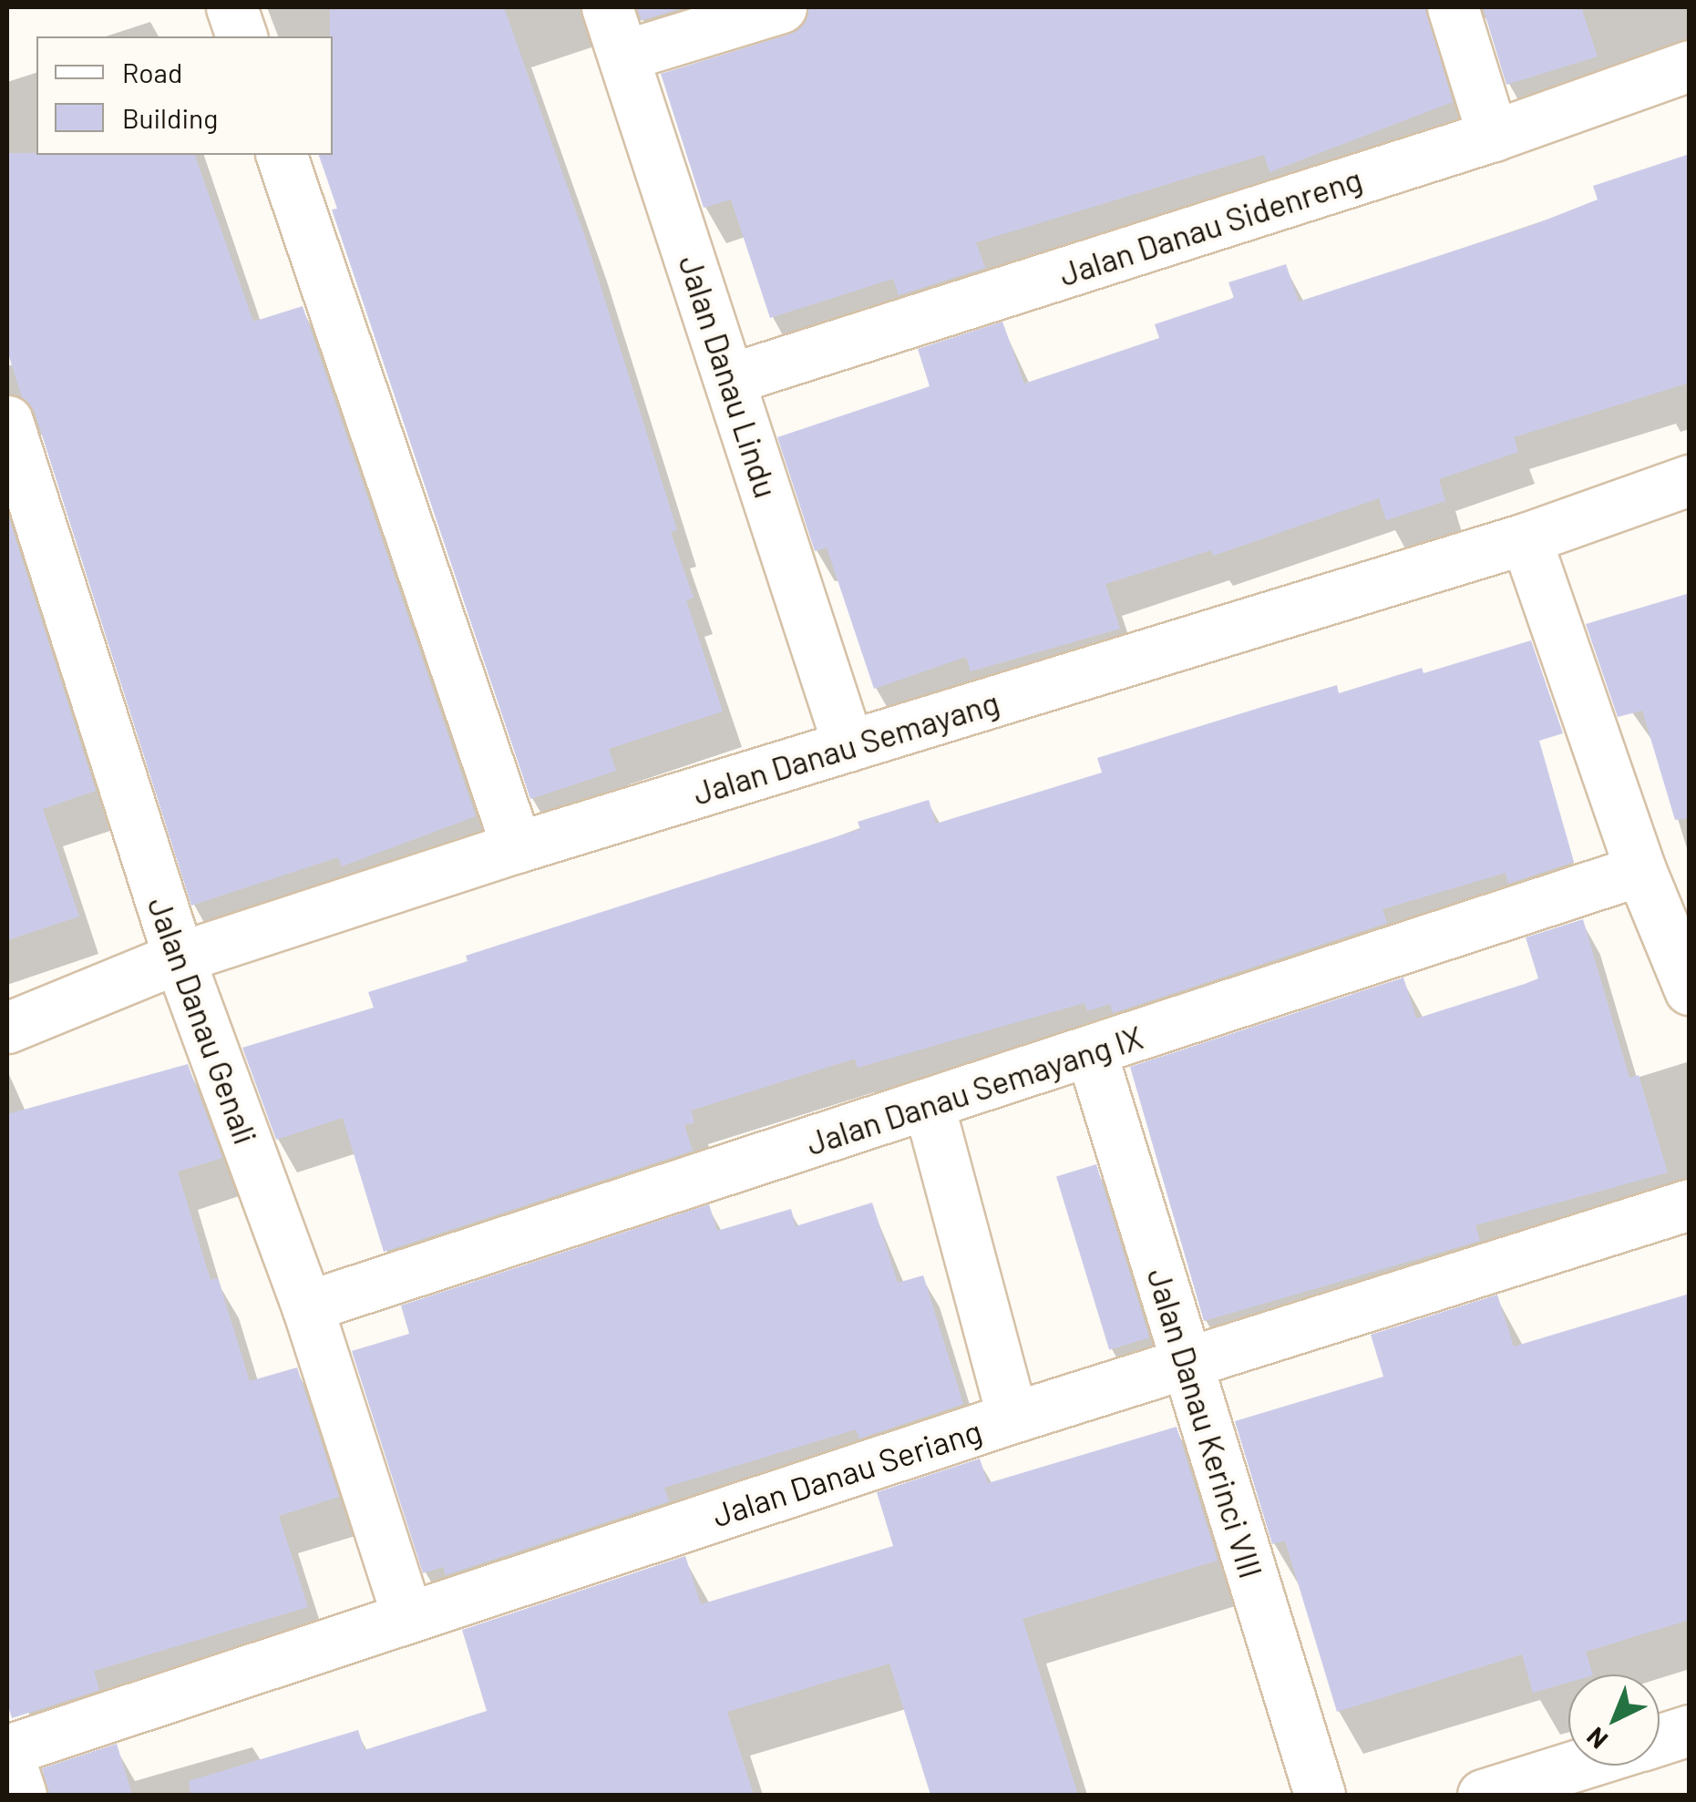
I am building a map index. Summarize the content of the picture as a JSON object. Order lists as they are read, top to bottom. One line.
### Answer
{"streets":{"street":["Jalan Danau Sidenreng","Jalan Danau Lindu","Jalan Danau Semayang","Jalan Danau Genali","Jalan Danau Semayang IX","Jalan Danau Kerinci VIII","Jalan Danau Seriang"]},"crossings":[["Jalan Danau Sidenreng","Jalan Danau Lindu"],["Jalan Danau Lindu","Jalan Danau Semayang"],["Jalan Danau Semayang","Jalan Danau Genali"],["Jalan Danau Genali","Jalan Danau Semayang IX"],["Jalan Danau Genali","Jalan Danau Seriang"],["Jalan Danau Semayang IX","Jalan Danau Kerinci VIII"],["Jalan Danau Kerinci VIII","Jalan Danau Seriang"]],"legend":["Road","Building"],"north":"bottom left"}
